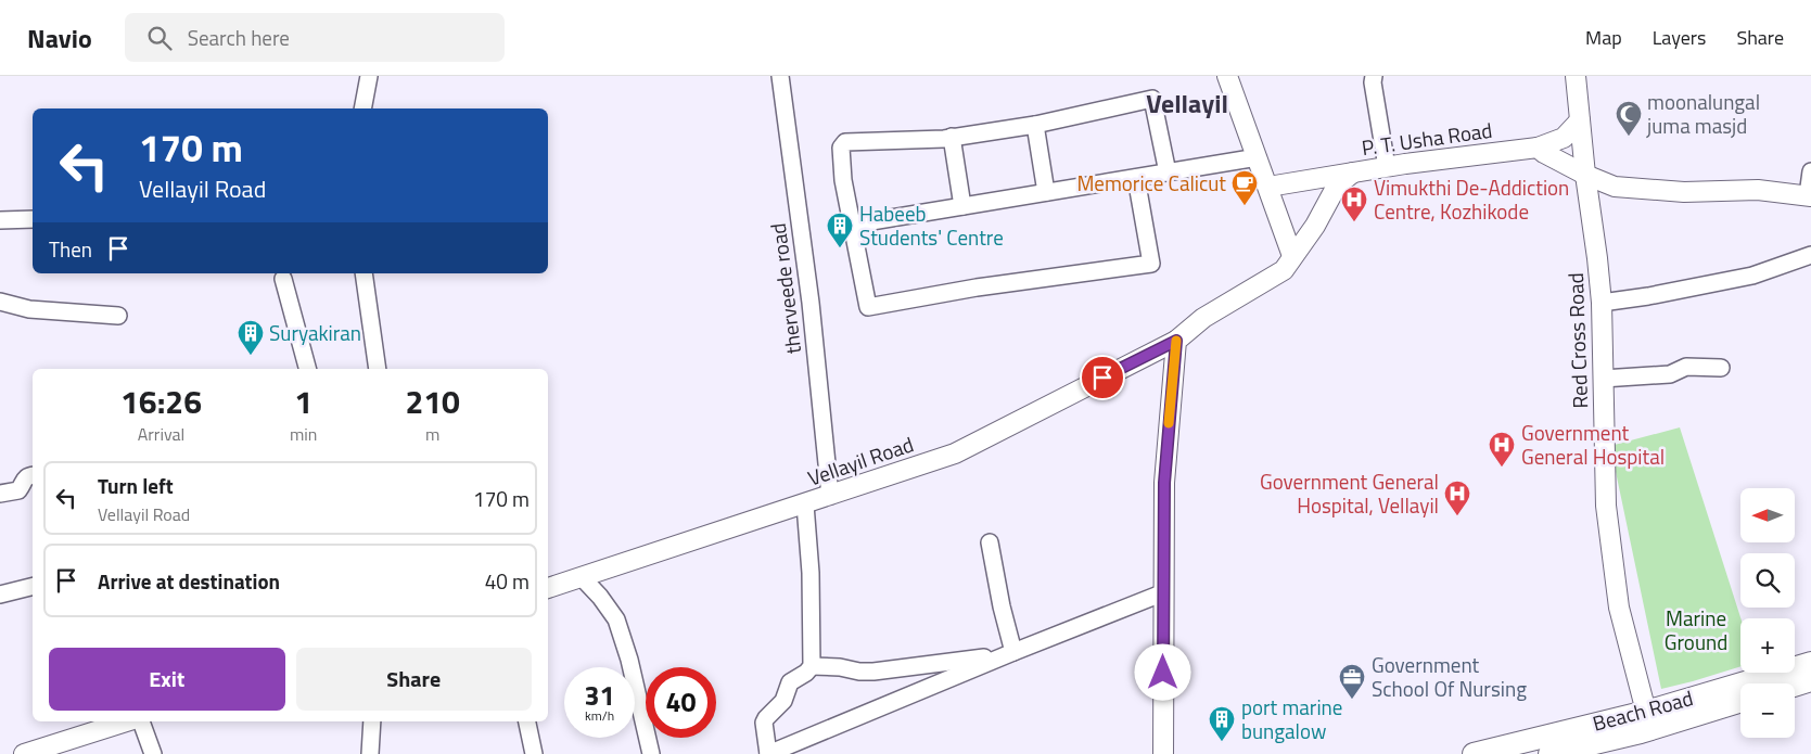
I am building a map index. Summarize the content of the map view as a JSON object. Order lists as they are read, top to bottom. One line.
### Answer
{"streets":{"main road":["Beach Road"],"street":["P. T. Usha Road","therveede road","Red Cross Road","Vellayil Road"]},"crossings":[["P. T. Usha Road","Red Cross Road"],["P. T. Usha Road","Vellayil Road"],["therveede road","Vellayil Road"],["Red Cross Road","Beach Road"]],"districts":["Vellayil"],"parks":["Marine Ground"],"places":{"mosque":["moonalungal juma masjd"],"cafe":["Memorice Calicut"],"hospital":["Vimukthi De-Addiction Centre, Kozhikode","Government General Hospital","Government General Hospital, Vellayil"],"building":["Habeeb Students' Centre","Suryakiran","port marine bungalow"],"office":["Government School Of Nursing"]},"north":"left","page":{"header":"Navio","search":"Search here","nav":["Map","Layers","Share"],"turn":["170 m","Vellayil Road"],"then":"Then","eta":["16:26","Arrival","1","min","210","m"],"list":[{"name":"Turn left","note":"Vellayil Road","value":"170 m"},{"name":"Arrive at destination","value":"40 m"}],"map_buttons":["+","−"],"buttons":["Exit","Share"],"speed":"31 km/h","limit":"40"}}
